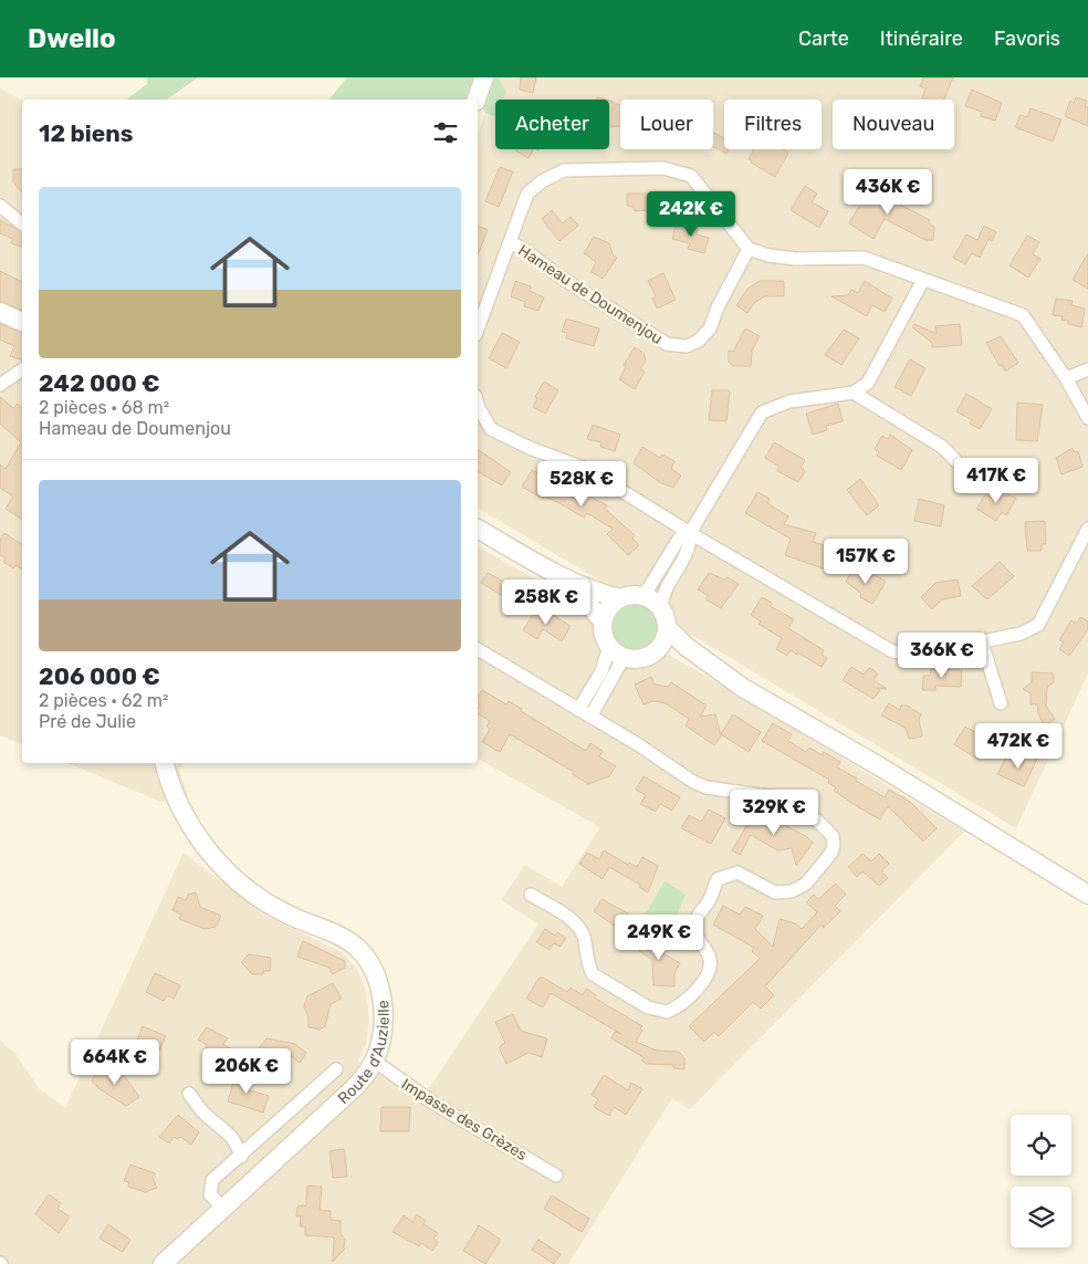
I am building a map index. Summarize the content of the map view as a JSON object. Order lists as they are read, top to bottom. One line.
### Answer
{"streets":{"street":["Hameau de Doumenjou","Route d'Auzielle","Impasse des Grèzes"]},"crossings":[["Route d'Auzielle","Impasse des Grèzes"]],"page":{"header":"Dwello","nav":["Carte","Itinéraire","Favoris"],"chip":["Acheter","Louer","Filtres","Nouveau"],"heading":"12 biens","list":[{"name":"242 000 €","note":"2 pièces · 68 m² · Hameau de Doumenjou"},{"name":"206 000 €","note":"2 pièces · 62 m² · Pré de Julie"}],"price":["436K €","242K €","417K €","528K €","157K €","258K €","366K €","472K €","329K €","249K €","664K €","206K €"]}}
